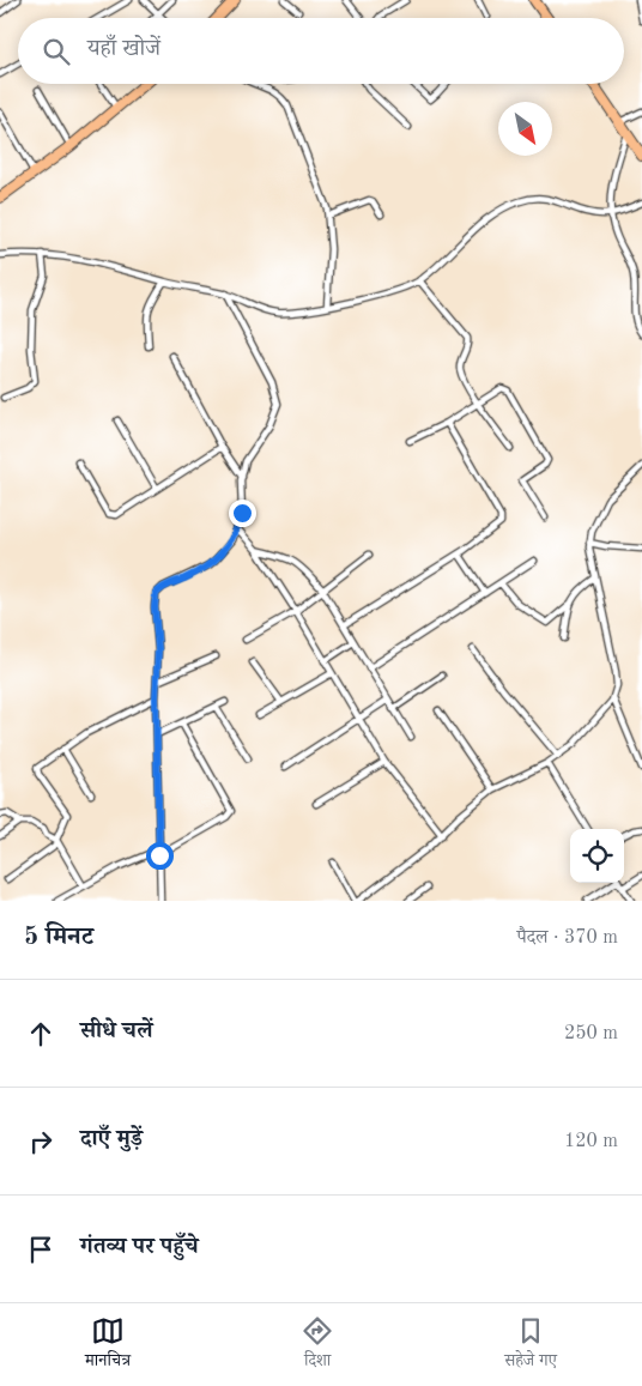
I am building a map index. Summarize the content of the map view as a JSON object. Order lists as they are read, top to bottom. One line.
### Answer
{"north":"bottom right","page":{"search":"यहाँ खोजें","heading":["5 मिनट","पैदल · 370 m"],"list":[["सीधे चलें","250 m"],["दाएँ मुड़ें","120 m"],"गंतव्य पर पहुँचे"],"nav":["मानचित्र","दिशा","सहेजे गए"]}}
